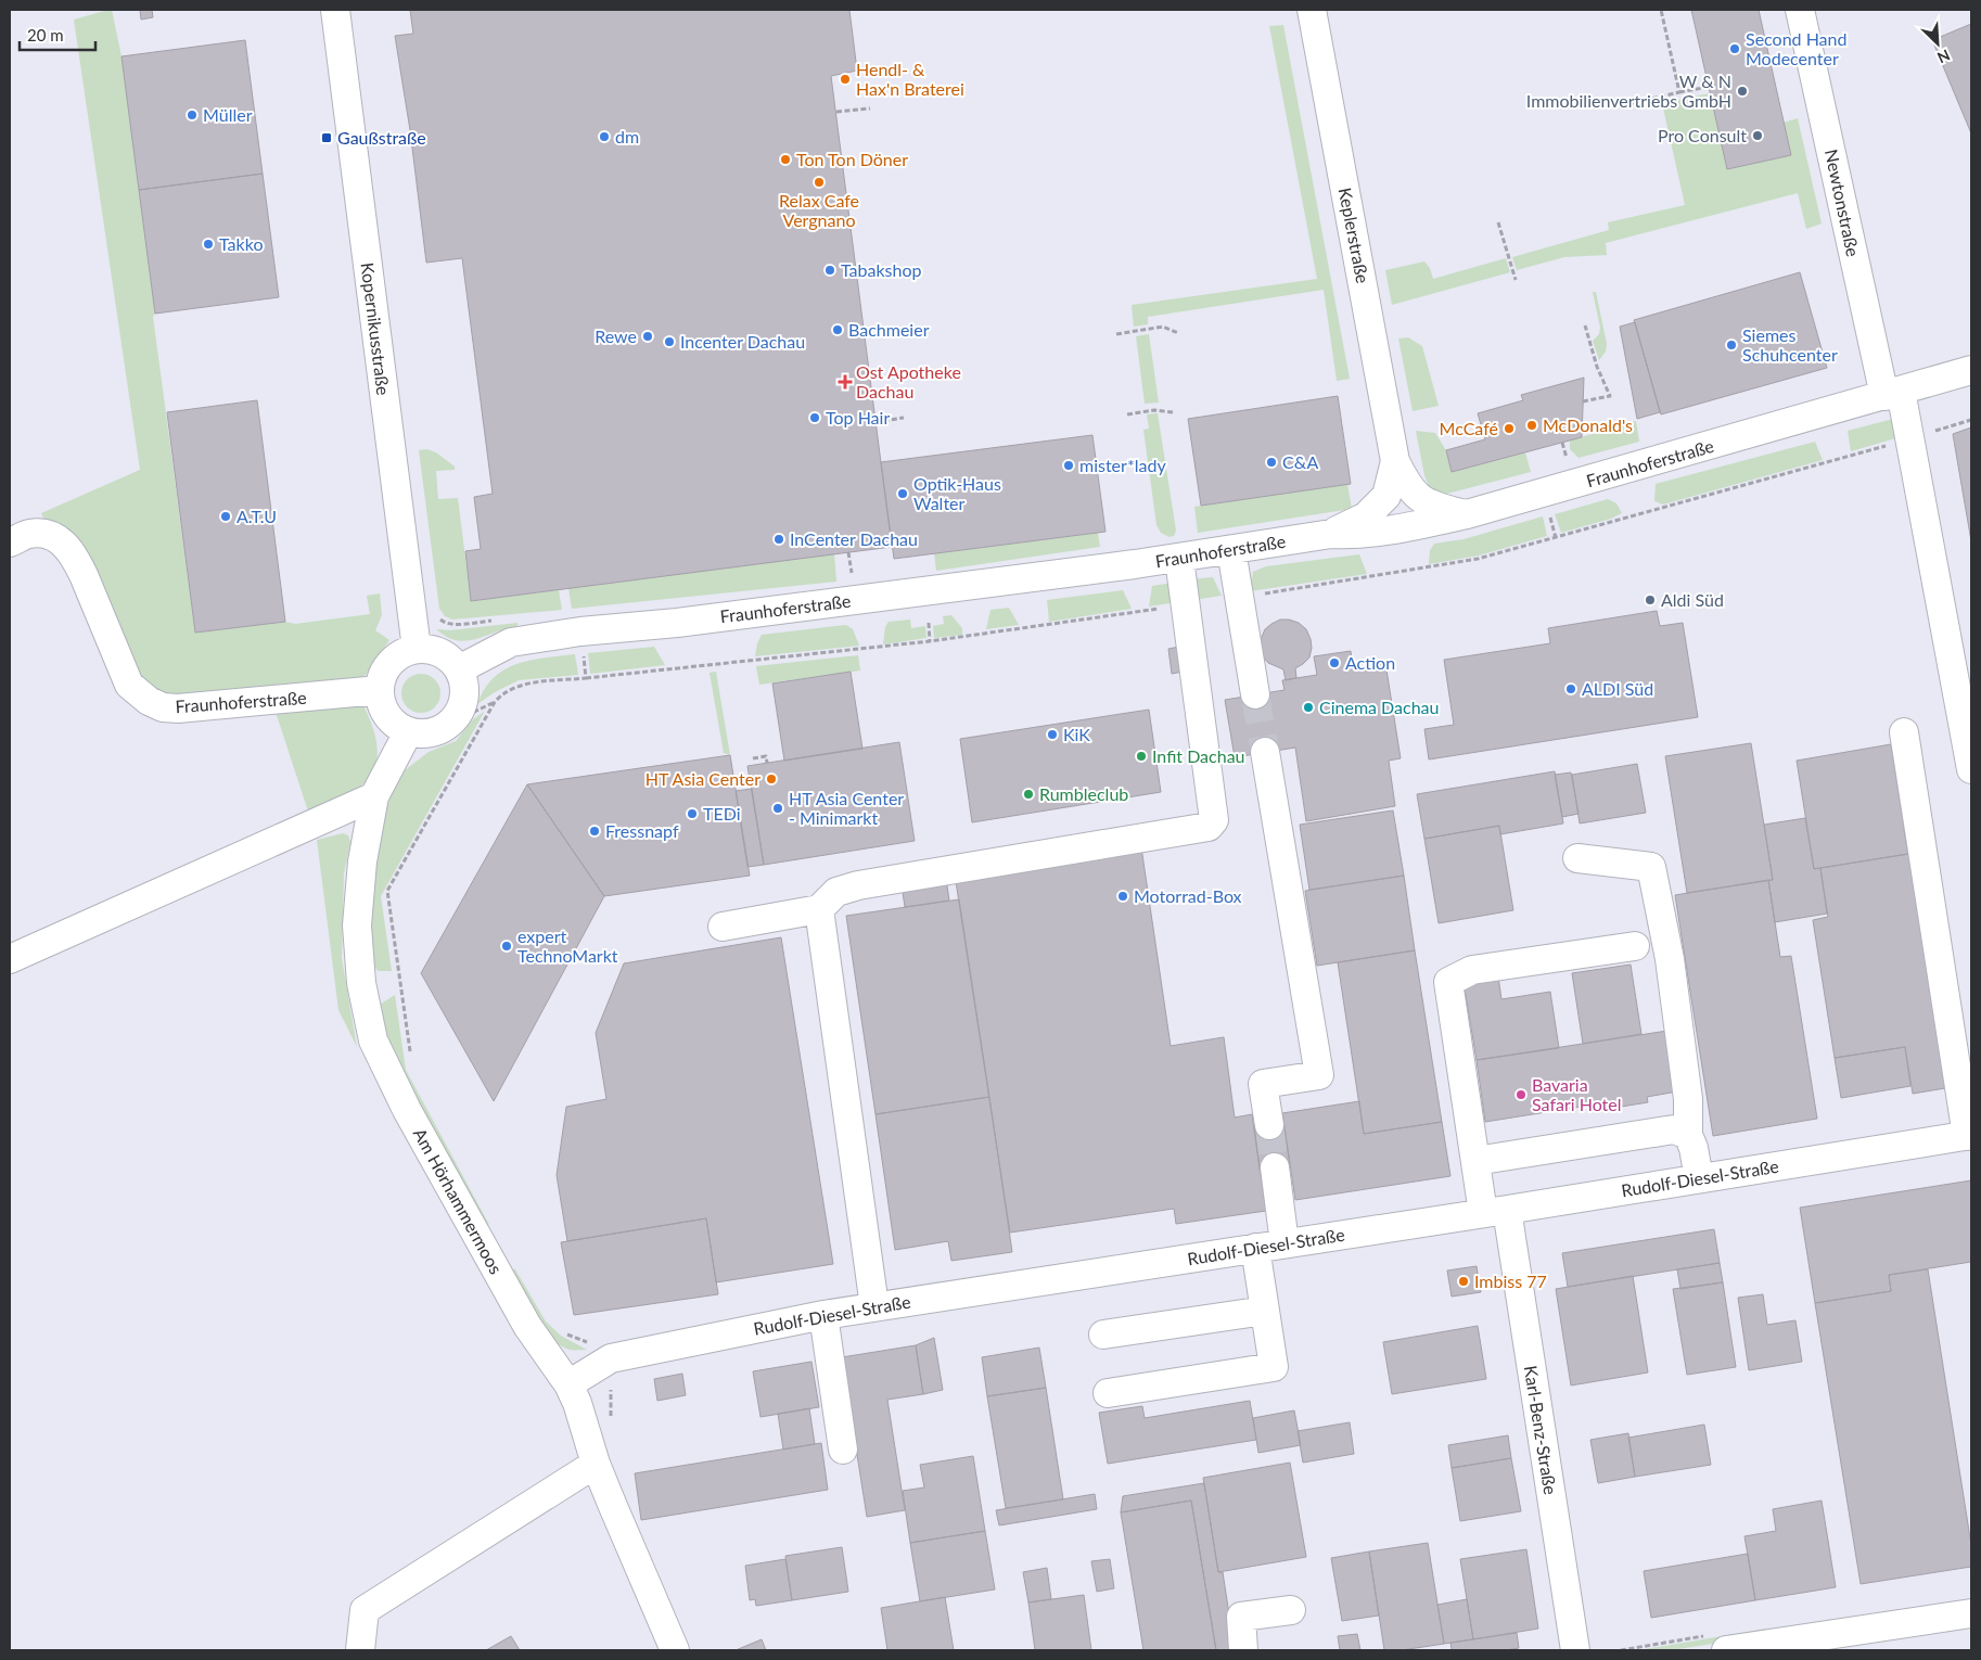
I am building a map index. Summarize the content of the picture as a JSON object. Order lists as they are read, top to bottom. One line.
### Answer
{"streets":{"street":["Newtonstraße","Keplerstraße","Kopernikusstraße","Fraunhoferstraße","Rudolf-Diesel-Straße","Am Hörhammermoos","Karl-Benz-Straße"]},"crossings":[["Newtonstraße","Fraunhoferstraße"],["Keplerstraße","Fraunhoferstraße"],["Kopernikusstraße","Fraunhoferstraße"],["Kopernikusstraße","Am Hörhammermoos"],["Fraunhoferstraße","Am Hörhammermoos"],["Rudolf-Diesel-Straße","Am Hörhammermoos"],["Rudolf-Diesel-Straße","Karl-Benz-Straße"]],"places":{"other":["Second Hand Modecenter","Hendl- & Hax'n Braterei","W & N Immobilienvertriebs GmbH","Müller","Pro Consult","dm","Ton Ton Döner","Relax Cafe Vergnano","Takko","Tabakshop","Bachmeier","Rewe","Incenter Dachau","Siemes Schuhcenter","Top Hair","McDonald's","McCafé","C&A","mister*lady","Optik-Haus Walter","A.T.U","InCenter Dachau","Aldi Süd","Action","ALDI Süd","Cinema Dachau","KiK","Infit Dachau","HT Asia Center","Rumbleclub","HT Asia Center - Minimarkt","TEDi","Fressnapf","Motorrad-Box","expert TechnoMarkt","Bavaria Safari Hotel","Imbiss 77"],"transit":["Gaußstraße"],"health":["Ost Apotheke Dachau"]},"scale_bar":"20 m","north":"bottom right"}
